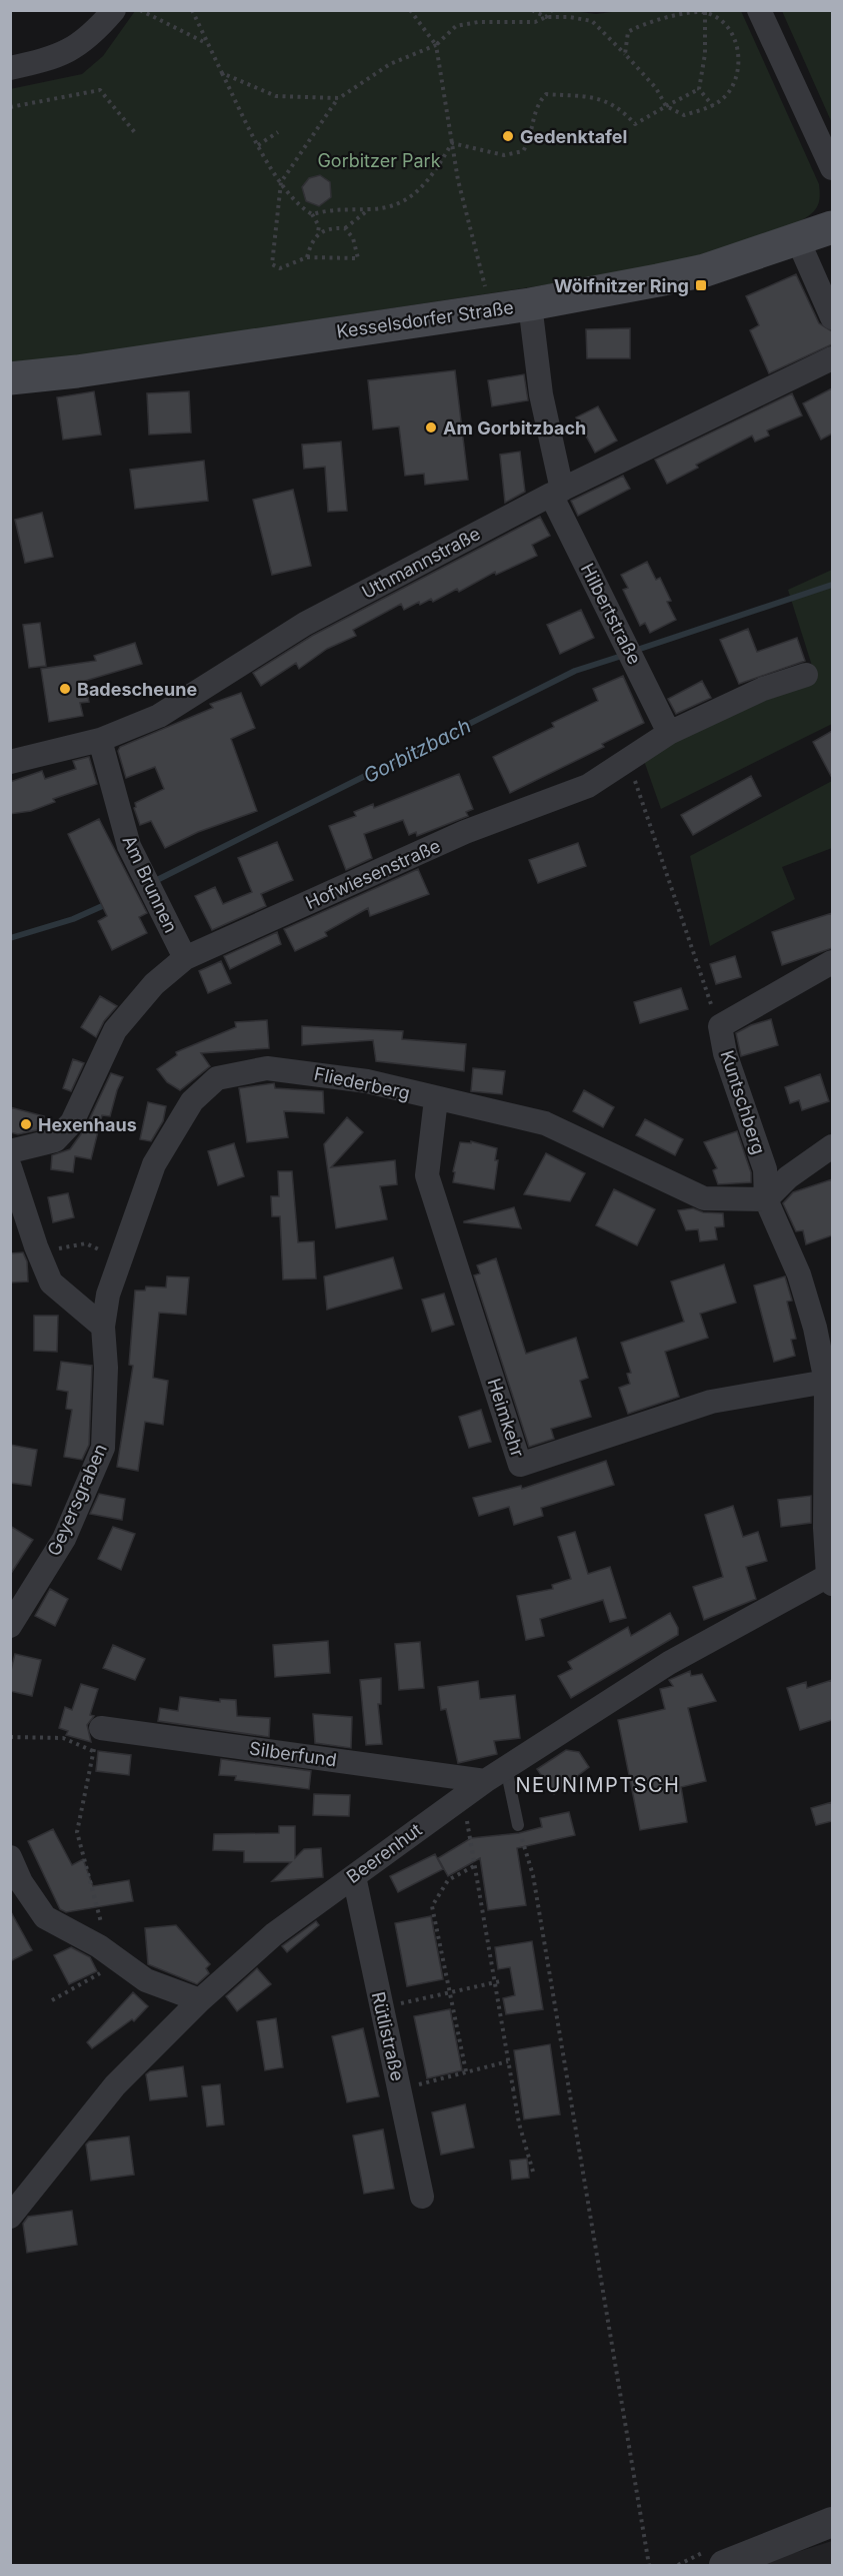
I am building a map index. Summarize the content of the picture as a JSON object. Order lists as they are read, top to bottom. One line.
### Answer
{"streets":{"main road":["Kesselsdorfer Straße"],"street":["Uthmannstraße","Hilbertstraße","Hofwiesenstraße","Am Brunnen","Fliederberg","Kuntschberg","Heimkehr","Geyersgraben","Silberfund","Beerenhut","Rütlistraße"]},"crossings":[["Kesselsdorfer Straße","Hilbertstraße"],["Uthmannstraße","Hilbertstraße"],["Uthmannstraße","Am Brunnen"],["Hilbertstraße","Hofwiesenstraße"],["Hofwiesenstraße","Am Brunnen"],["Fliederberg","Kuntschberg"],["Fliederberg","Heimkehr"],["Fliederberg","Geyersgraben"],["Silberfund","Beerenhut"],["Beerenhut","Rütlistraße"]],"districts":["NEUNIMPTSCH"],"water":["Gorbitzbach"],"parks":["Gorbitzer Park"],"places":{"other":["Gedenktafel","Am Gorbitzbach","Badescheune","Hexenhaus"],"transit":["Wölfnitzer Ring"]}}
